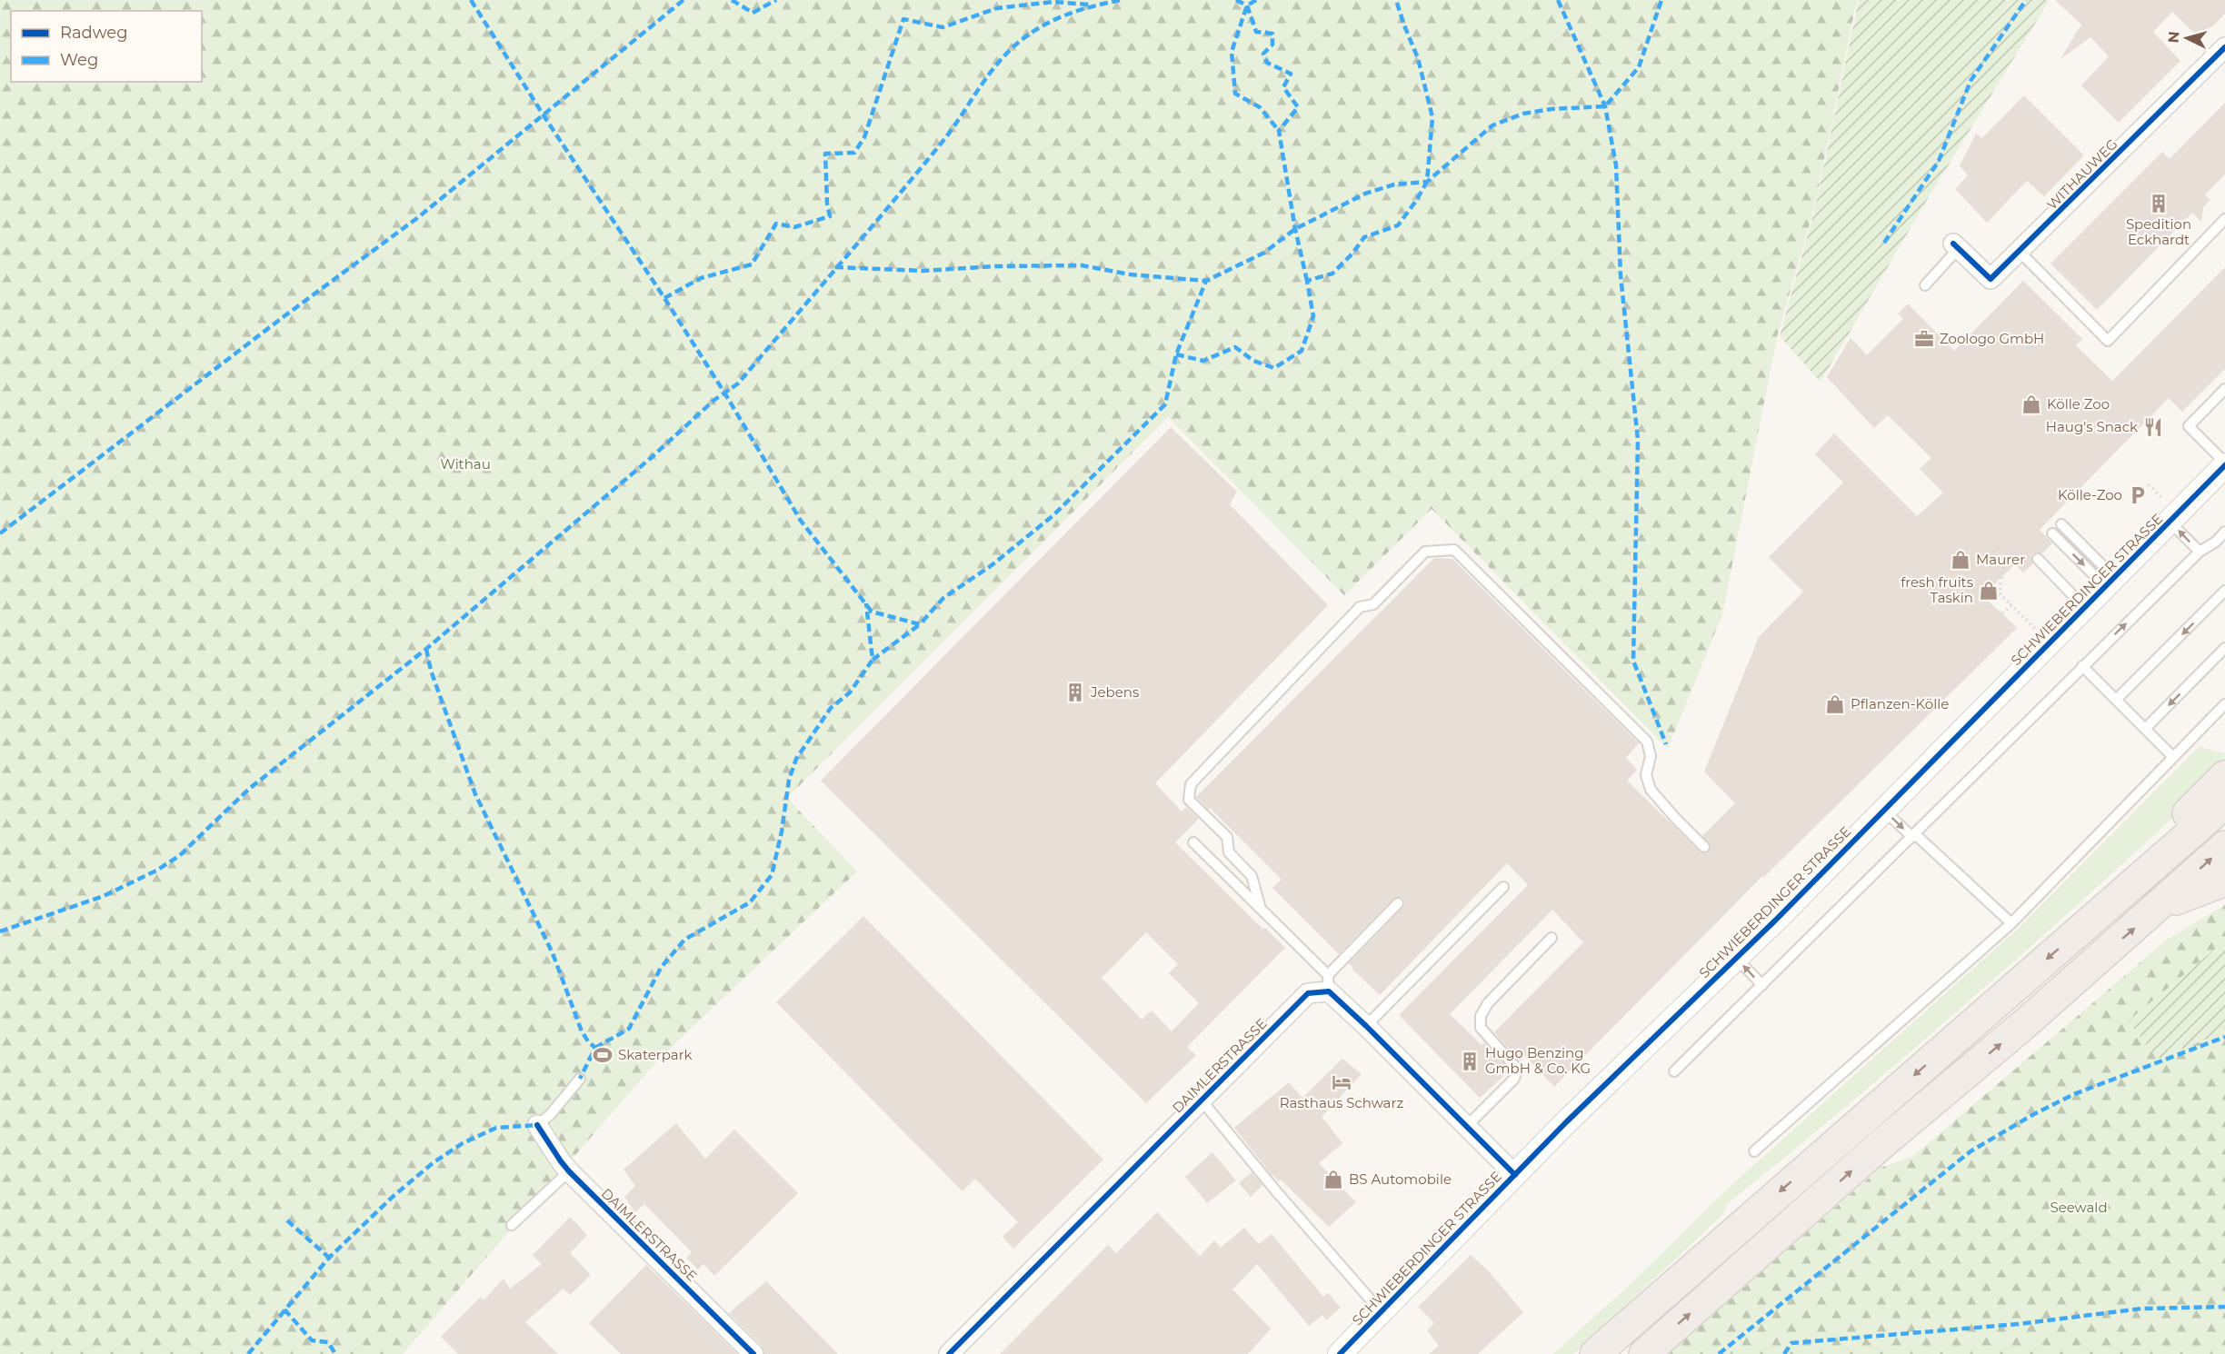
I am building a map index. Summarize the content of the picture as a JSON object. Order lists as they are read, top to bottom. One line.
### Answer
{"streets":{"street":["WITHAUWEG","SCHWIEBERDINGER STRASSE","DAIMLERSTRASSE"]},"parks":["Withau","Seewald"],"places":{"building":["Spedition Eckhardt","Jebens","Hugo Benzing GmbH & Co. KG"],"office":["Zoologo GmbH"],"shop":["Kölle Zoo","Maurer","fresh fruits Taskin","Pflanzen-Kölle","BS Automobile"],"restaurant":["Haug's Snack"],"parking":["Kölle-Zoo"],"sports":["Skaterpark"],"hotel":["Rasthaus Schwarz"]},"legend":["Radweg","Weg"],"north":"left"}
